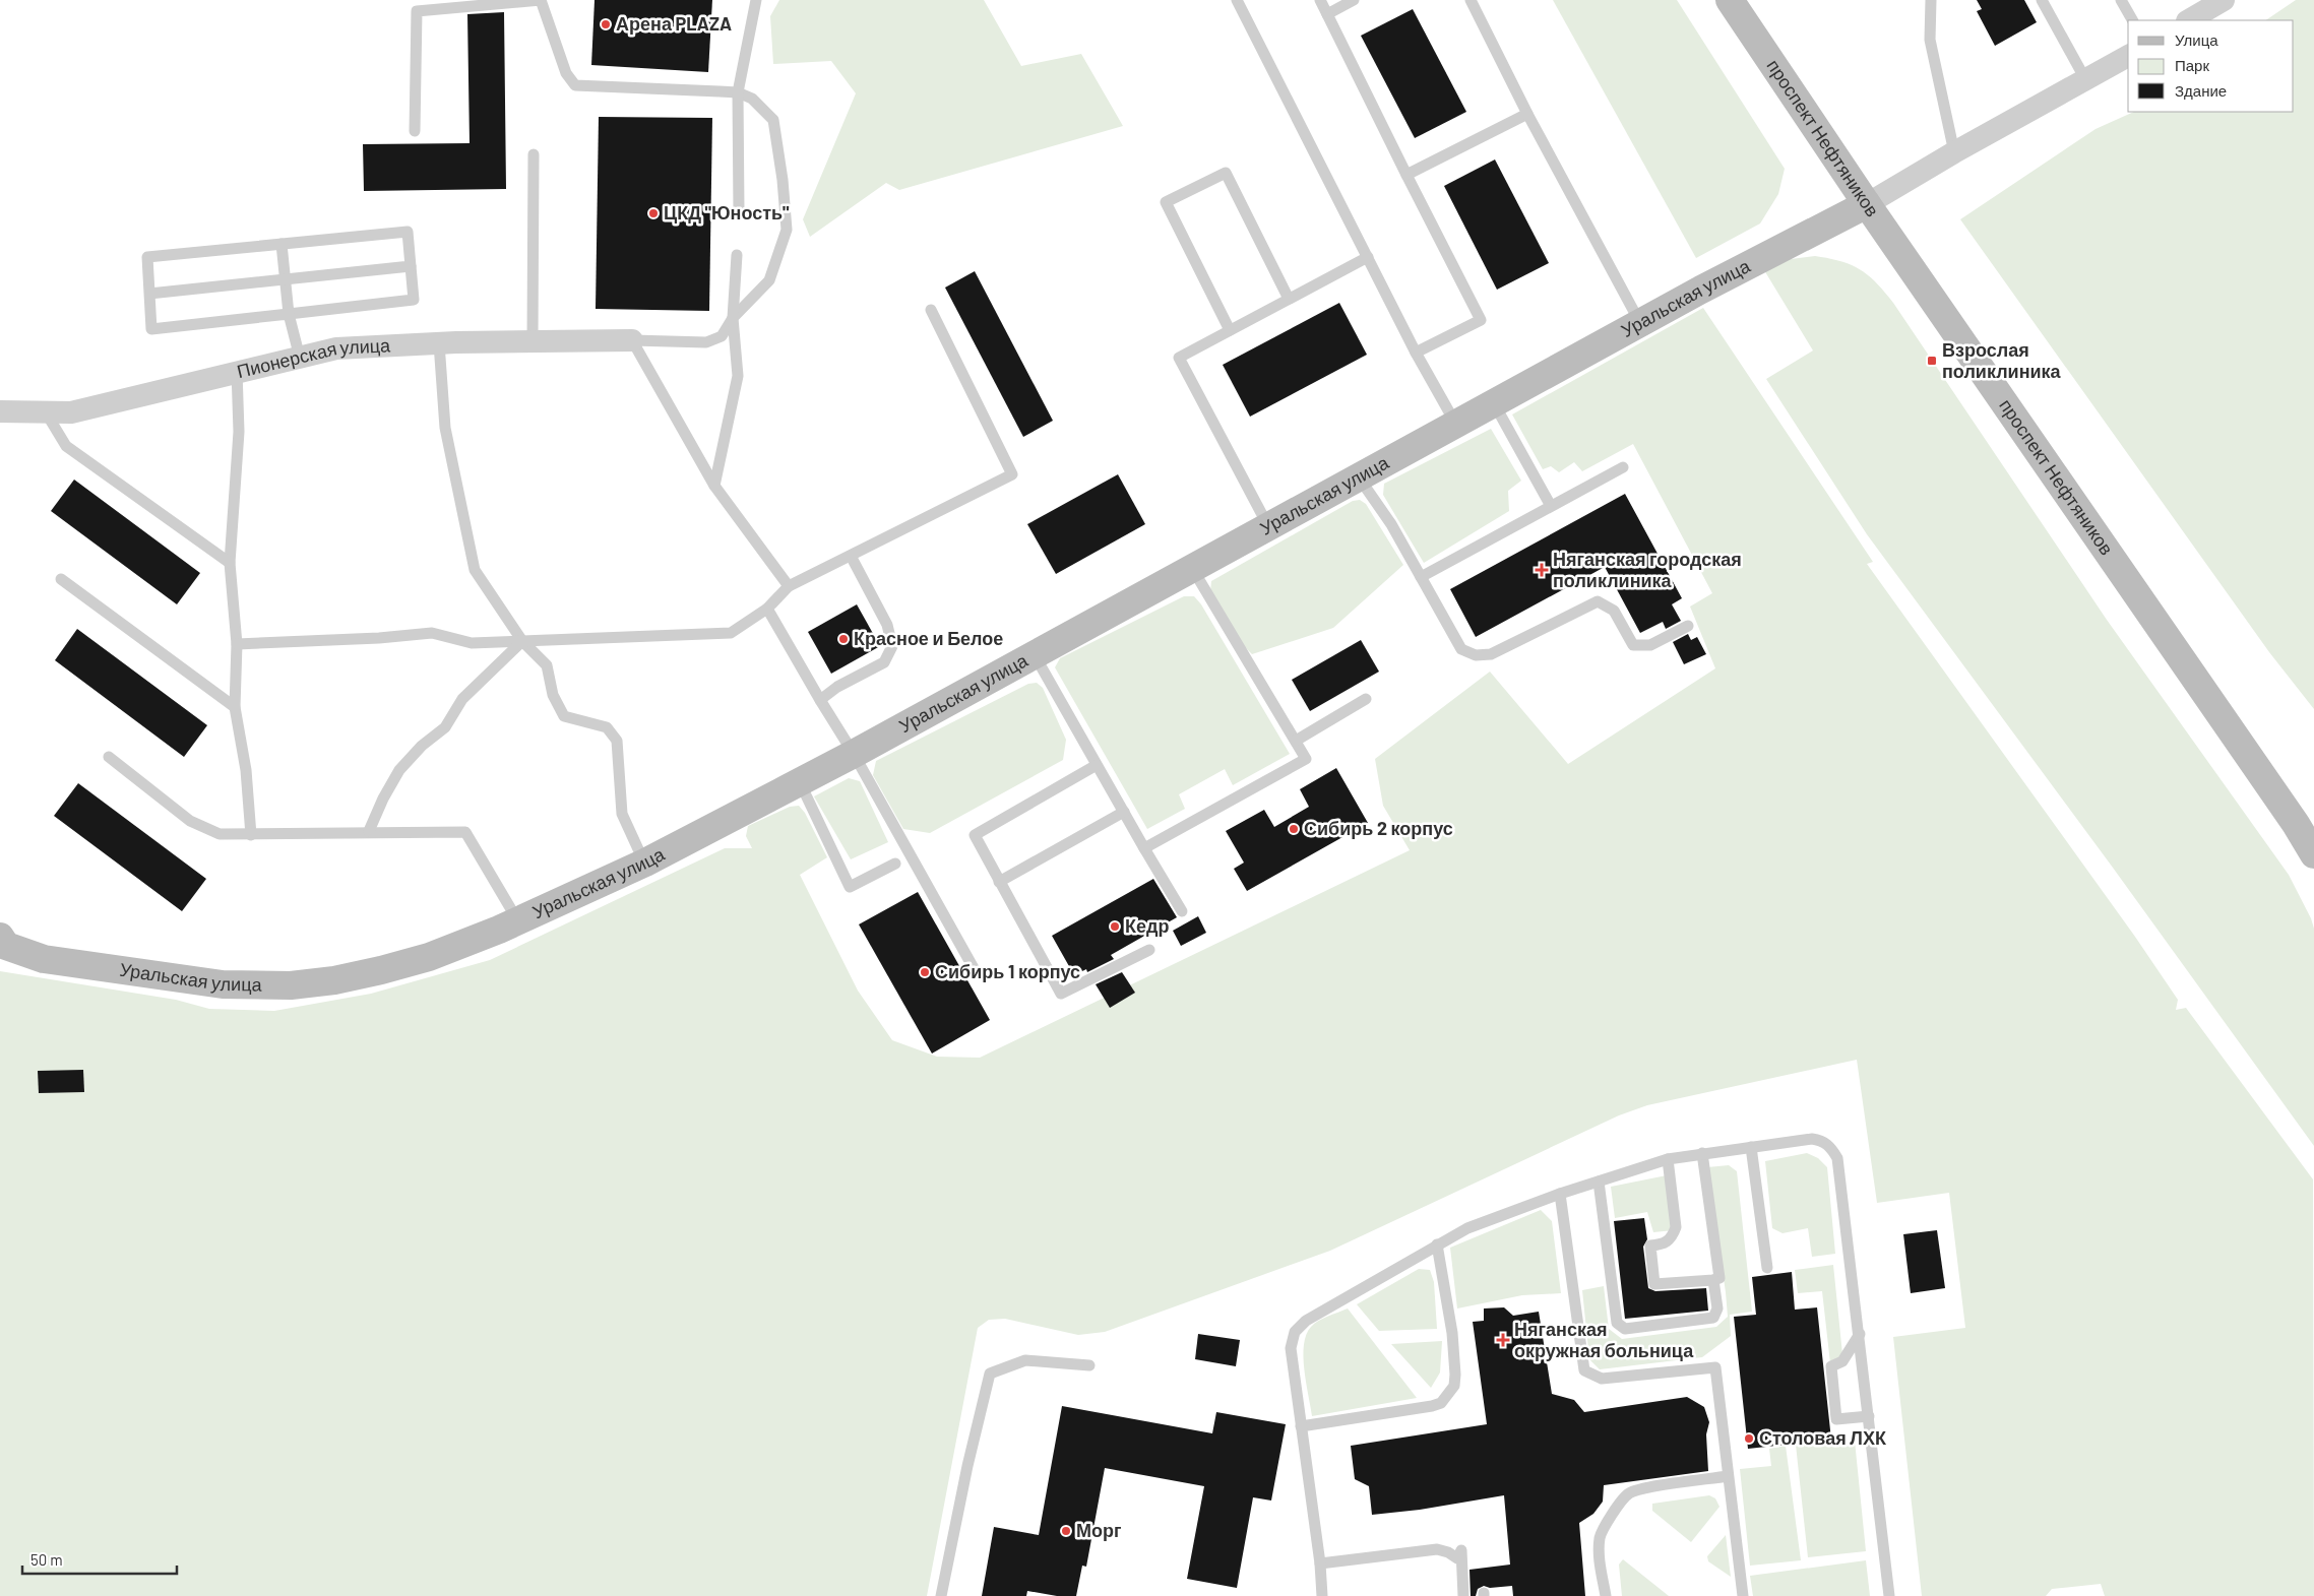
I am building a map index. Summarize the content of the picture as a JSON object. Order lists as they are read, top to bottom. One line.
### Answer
{"streets":{"street":["проспект Нефтяников","Уральская улица","Пионерская улица"]},"crossings":[["проспект Нефтяников","Уральская улица"]],"places":{"other":["Арена PLAZA","ЦКД \"Юность\"","Красное и Белое","Сибирь 2 корпус","Кедр","Сибирь 1 корпус","Столовая ЛХК","Морг"],"transit":["Взрослая поликлиника"],"health":["Няганская городская поликлиника","Няганская окружная больница"]},"legend":["Улица","Парк","Здание"],"scale_bar":"50 m"}
